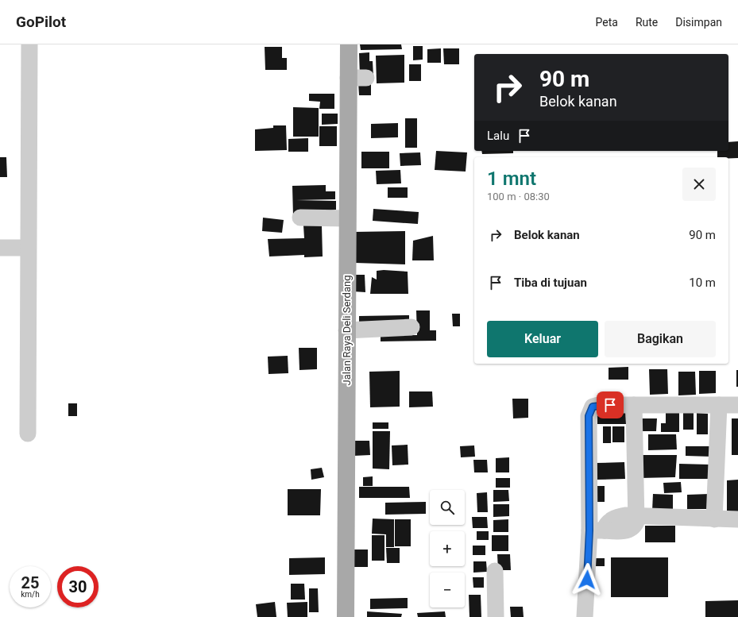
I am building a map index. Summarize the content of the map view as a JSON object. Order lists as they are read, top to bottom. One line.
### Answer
{"streets":{"main road":["Jalan Raya Deli Serdang"]},"page":{"header":"GoPilot","nav":["Peta","Rute","Disimpan"],"turn":["90 m","Belok kanan"],"then":"Lalu","heading":["1 mnt","100 m · 08:30"],"list":[{"name":"Belok kanan","value":"90 m"},{"name":"Tiba di tujuan","value":"10 m"}],"buttons":["Keluar","Bagikan"],"map_buttons":["+","−"],"speed":"25 km/h","limit":"30"}}
